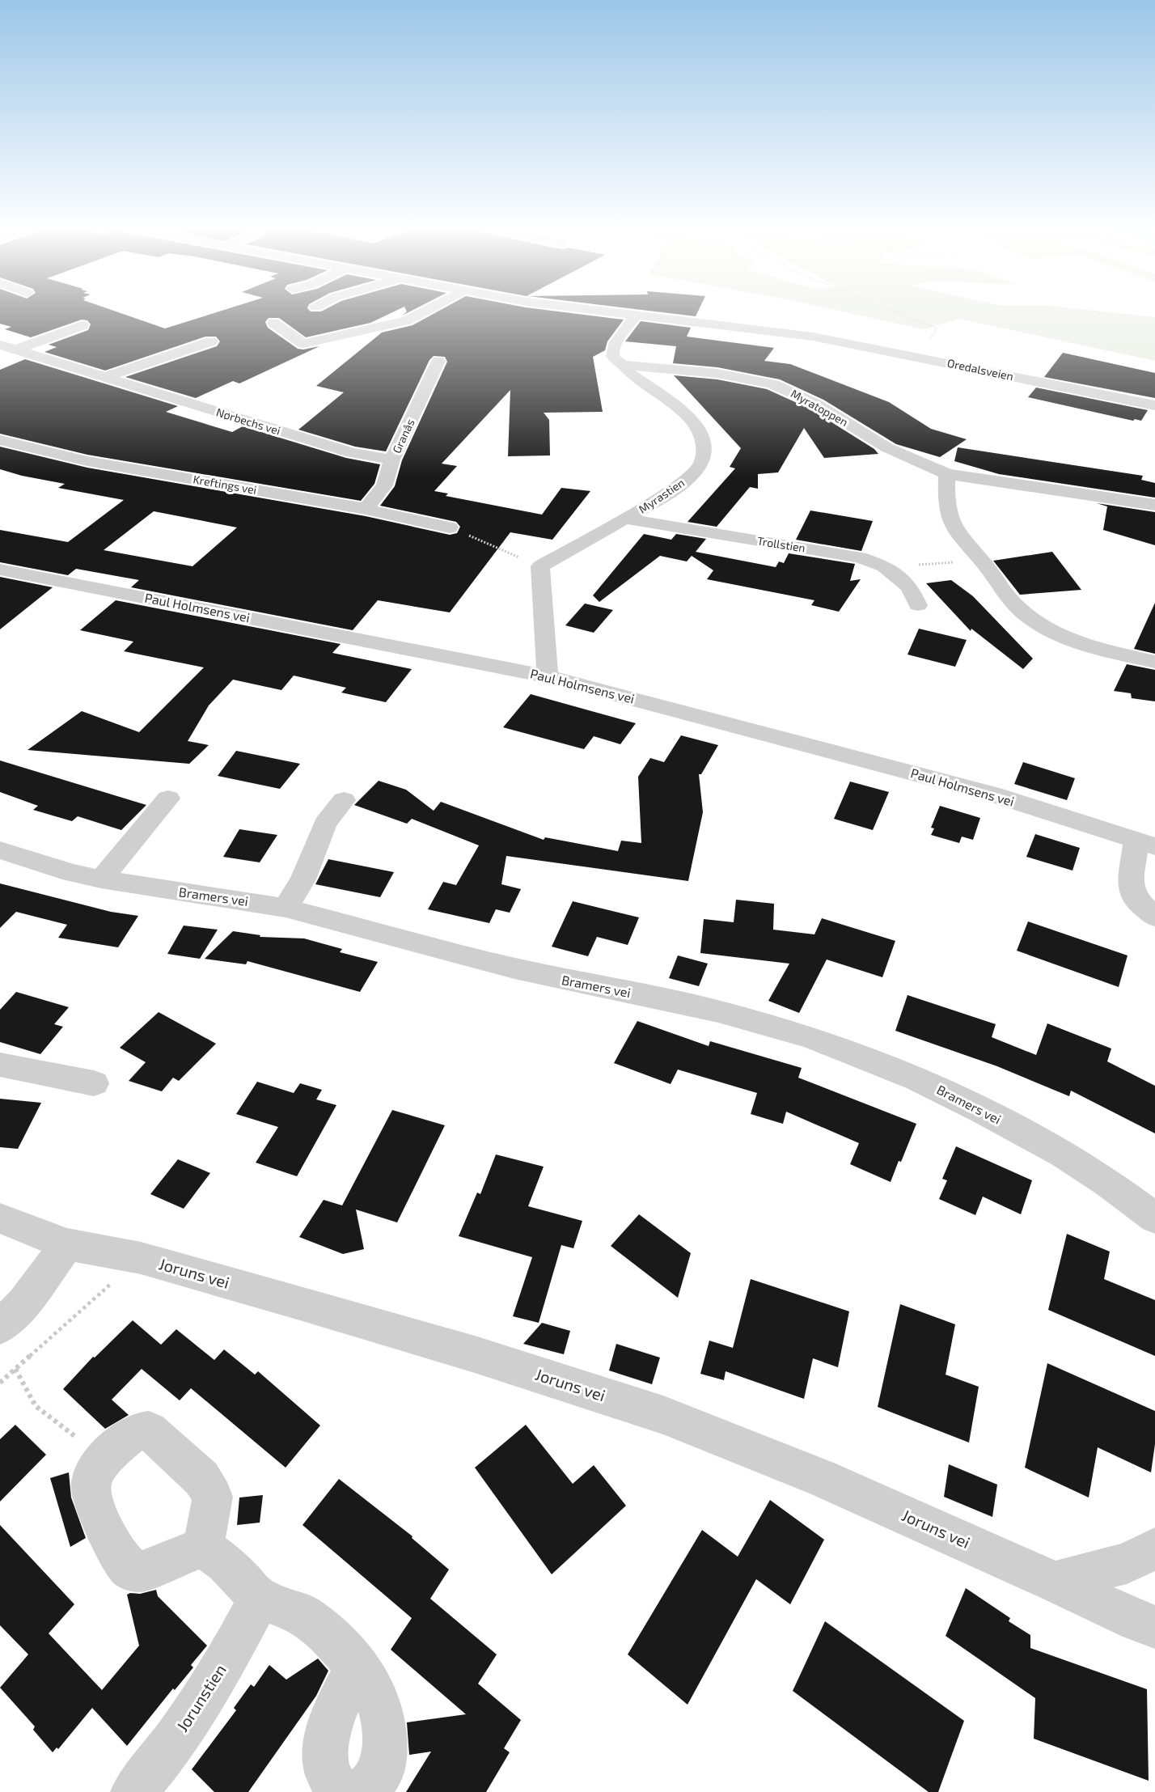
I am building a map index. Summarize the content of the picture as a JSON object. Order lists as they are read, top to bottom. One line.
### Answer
{"streets":{"street":["Oredalsveien","Myratoppen","Nørbechs vei","Granås","Kreftings vei","Myrastien","Trollstien","Paul Holmsens vei","Bramers vei","Joruns vei","Jorunstien"]},"crossings":[["Oredalsveien","Myrastien"],["Myratoppen","Myrastien"],["Nørbechs vei","Granås"],["Granås","Kreftings vei"],["Myrastien","Trollstien"]]}
